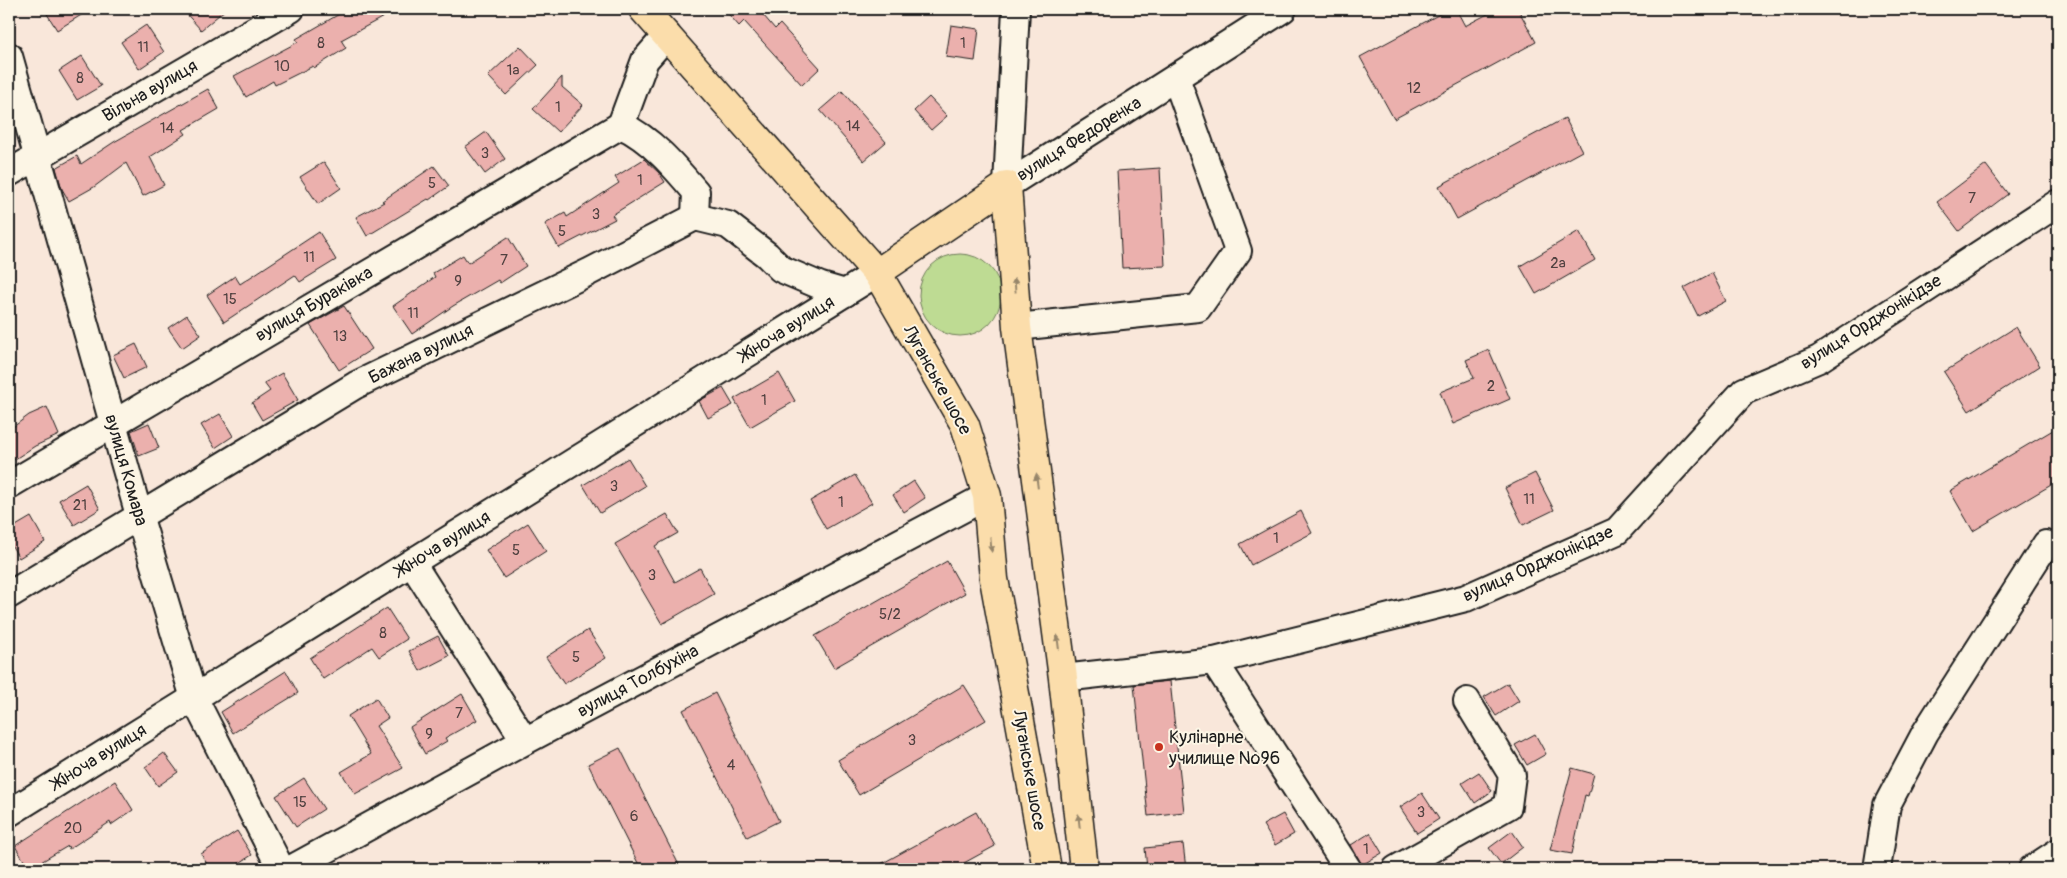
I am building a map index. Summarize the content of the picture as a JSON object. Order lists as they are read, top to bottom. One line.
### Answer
{"streets":{"main road":["вулиця Федоренка","Луганське шосе"],"street":["Вільна вулиця","вулиця Бураківка","вулиця Орджонікідзе","Жіноча вулиця","Бажана вулиця","вулиця Комара","вулиця Толбухіна"]},"crossings":[["Вільна вулиця","вулиця Комара"],["вулиця Федоренка","Жіноча вулиця"],["вулиця Федоренка","Луганське шосе"],["вулиця Бураківка","вулиця Комара"],["Жіноча вулиця","Луганське шосе"],["Жіноча вулиця","вулиця Комара"],["Бажана вулиця","вулиця Комара"],["Луганське шосе","вулиця Толбухіна"]],"places":["Кулінарне училище №96"],"house_numbers":["8","1","11","10","1а","8","12","1","14","14","3","1","5","7","3","5","11","7","2а","9","15","11","13","2","1","3","11","1","21","1","5","3","5/2","8","5","7","9","3","4","15","3","6","20","1"]}
